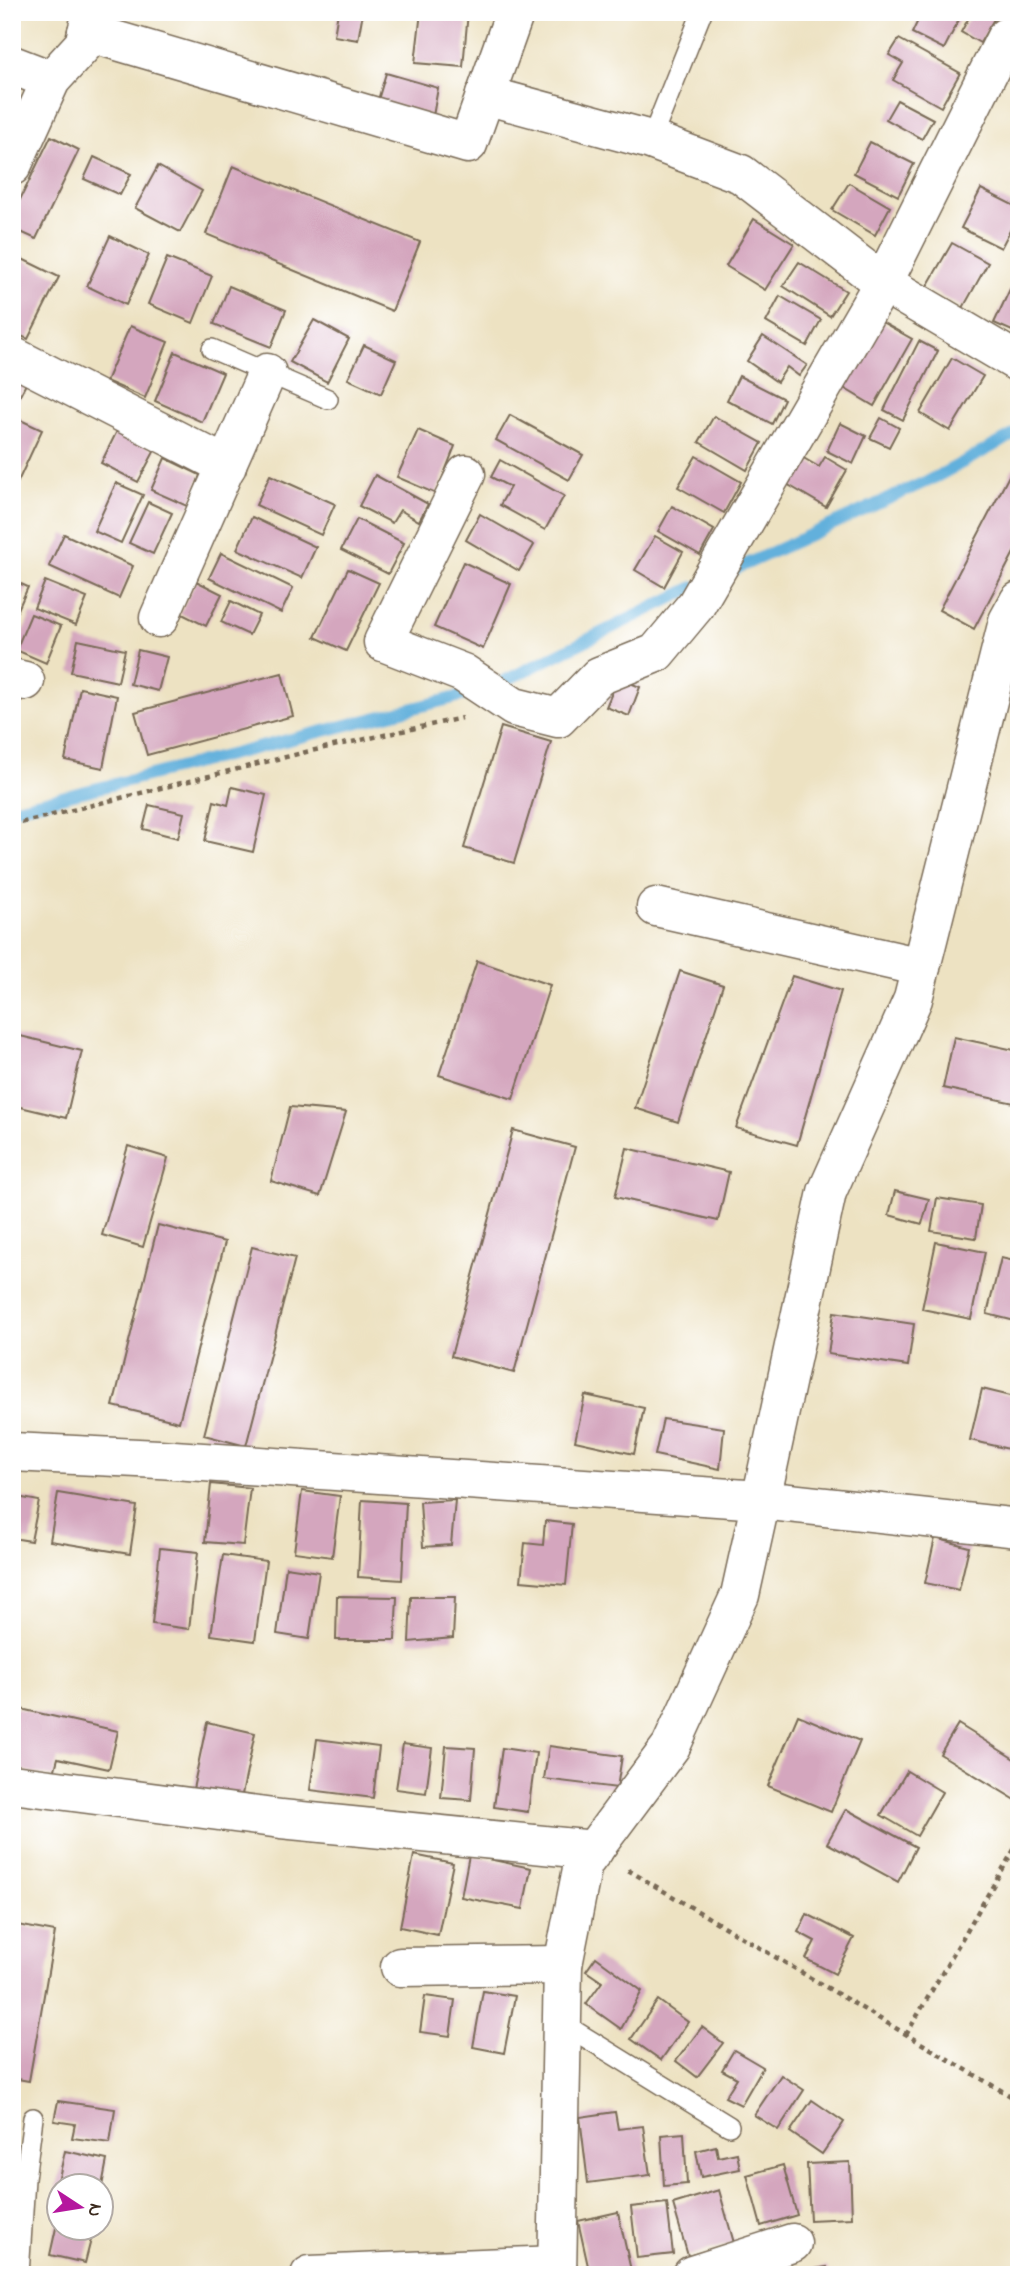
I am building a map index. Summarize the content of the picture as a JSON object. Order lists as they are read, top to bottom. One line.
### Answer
{"north":"right"}
